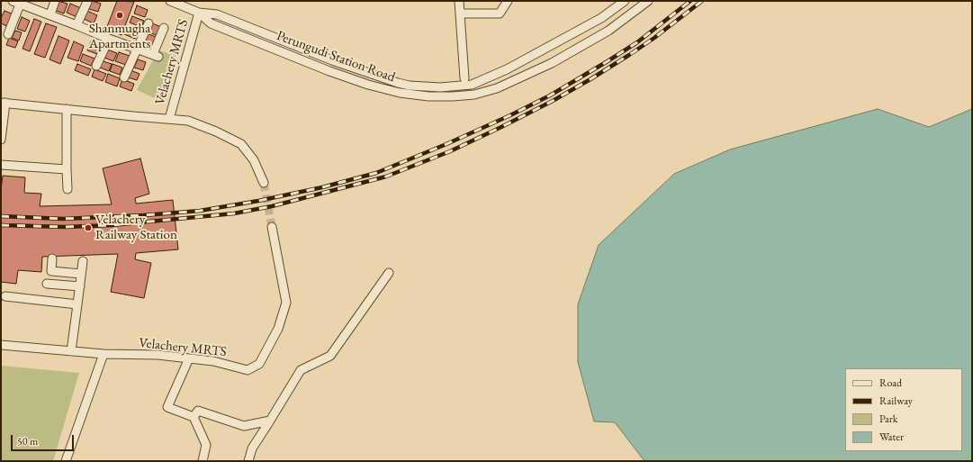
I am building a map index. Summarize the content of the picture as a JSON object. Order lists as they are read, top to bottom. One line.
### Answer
{"streets":{"street":["Perungudi Station Road","Velachery MRTS"]},"crossings":[["Perungudi Station Road","Velachery MRTS"]],"places":["Shanmugha Apartments","Velachery Railway Station"],"legend":["Road","Railway","Park","Water"],"scale_bar":"50 m"}
